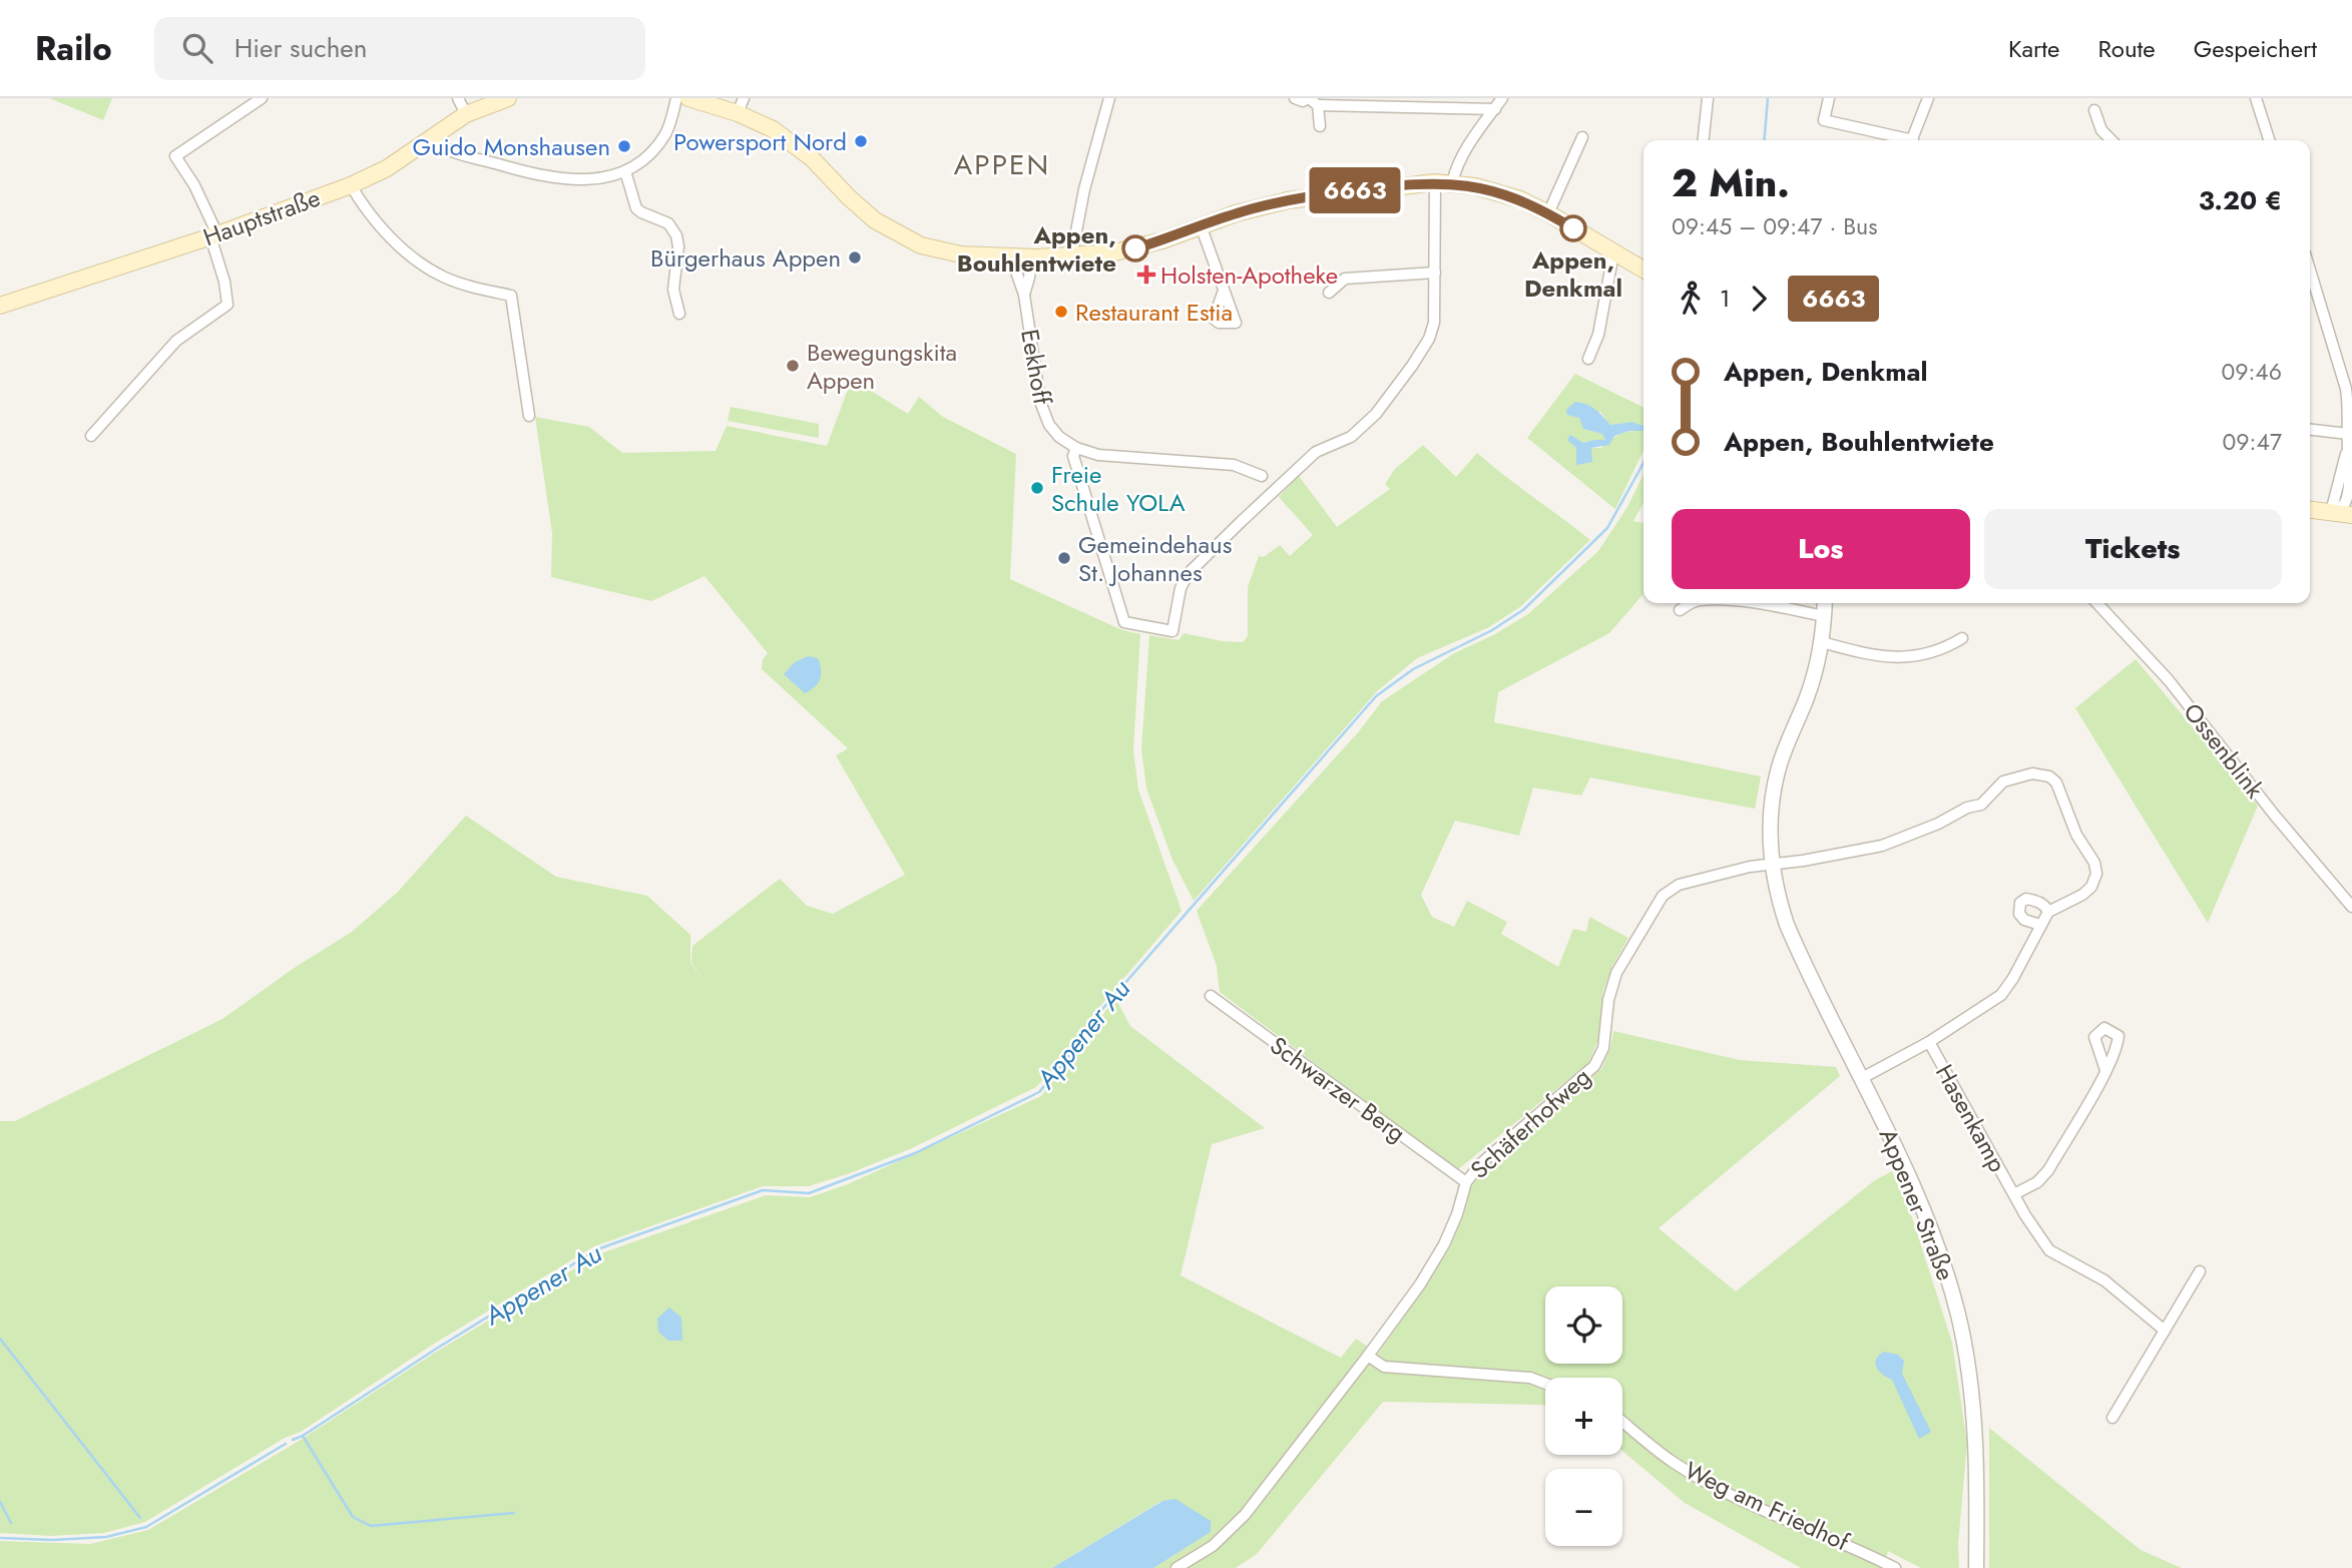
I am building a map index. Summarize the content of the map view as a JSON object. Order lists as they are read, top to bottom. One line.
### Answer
{"streets":{"main road":["Hauptstraße"],"street":["Eekhoff","Ossenblink","Schwarzer Berg","Hasenkamp","Schäferhofweg","Appener Straße","Weg am Friedhof"]},"crossings":[["Schwarzer Berg","Schäferhofweg"],["Hasenkamp","Appener Straße"],["Schäferhofweg","Appener Straße"]],"districts":["APPEN"],"water":["Appener Au"],"places":{"other":["Powersport Nord","Guido Monshausen","Appen, Denkmal","Appen, Bouhlentwiete","Bürgerhaus Appen","Restaurant Estia","Bewegungskita Appen","Freie Schule YOLA","Gemeindehaus St. Johannes"],"health":["Holsten-Apotheke"]},"lines":["bus line 6663"],"page":{"header":"Railo","search":"Hier suchen","nav":["Karte","Route","Gespeichert"],"on_map":"6663","heading":["2 Min.","09:45 – 09:47 · Bus","3.20 €"],"legs":["1","6663"],"list":[{"name":"Appen, Denkmal","value":"09:46"},{"name":"Appen, Bouhlentwiete","value":"09:47"}],"buttons":["Los","Tickets"],"map_buttons":["+","−"]}}
